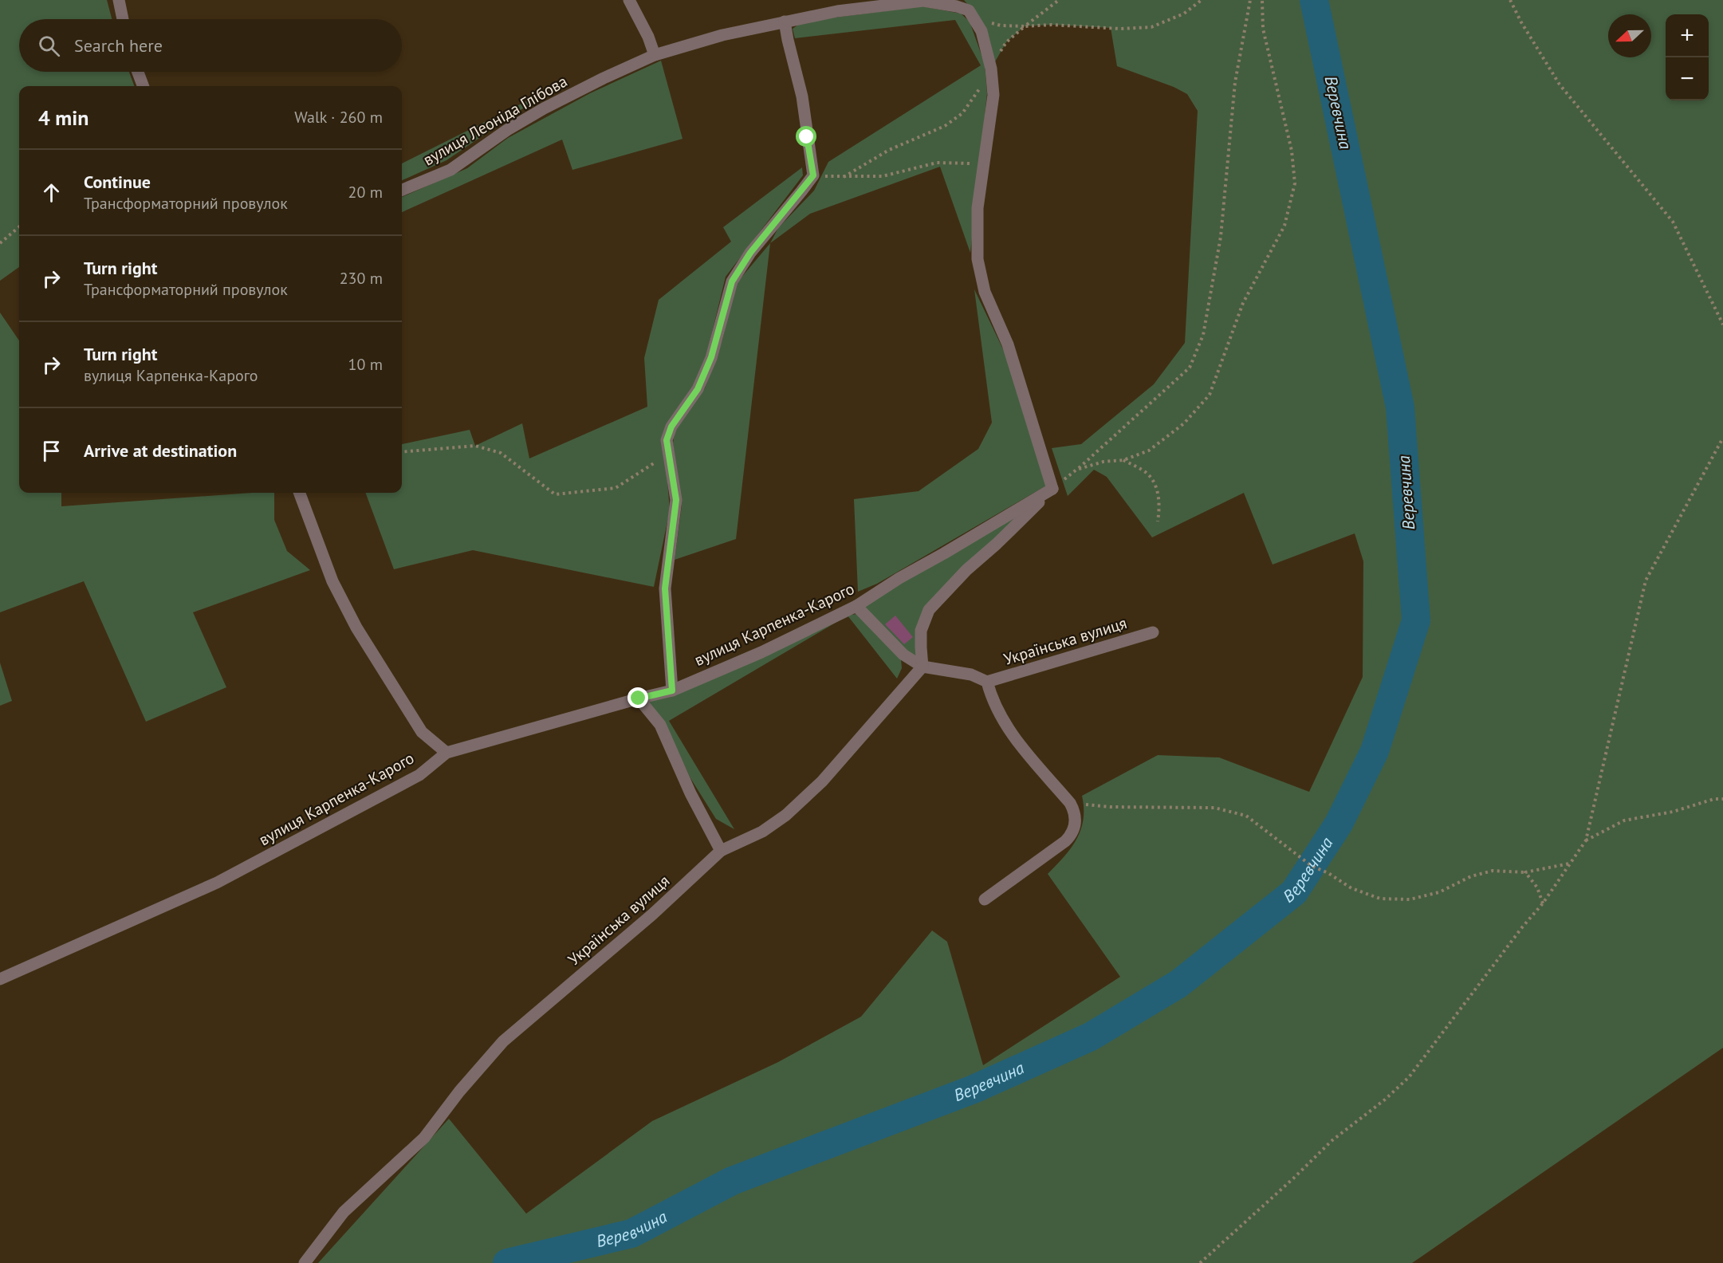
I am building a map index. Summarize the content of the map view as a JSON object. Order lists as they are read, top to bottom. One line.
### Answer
{"streets":{"street":["вулиця Леоніда Глібова","вулиця Карпенка-Карого","Українська вулиця"]},"water":["Веревчина"],"north":"left","page":{"map_buttons":["+","−"],"search":"Search here","heading":["4 min","Walk · 260 m"],"list":[["Continue","Трансформаторний провулок","20 m"],["Turn right","Трансформаторний провулок","230 m"],["Turn right","вулиця Карпенка-Карого","10 m"],"Arrive at destination"]}}
